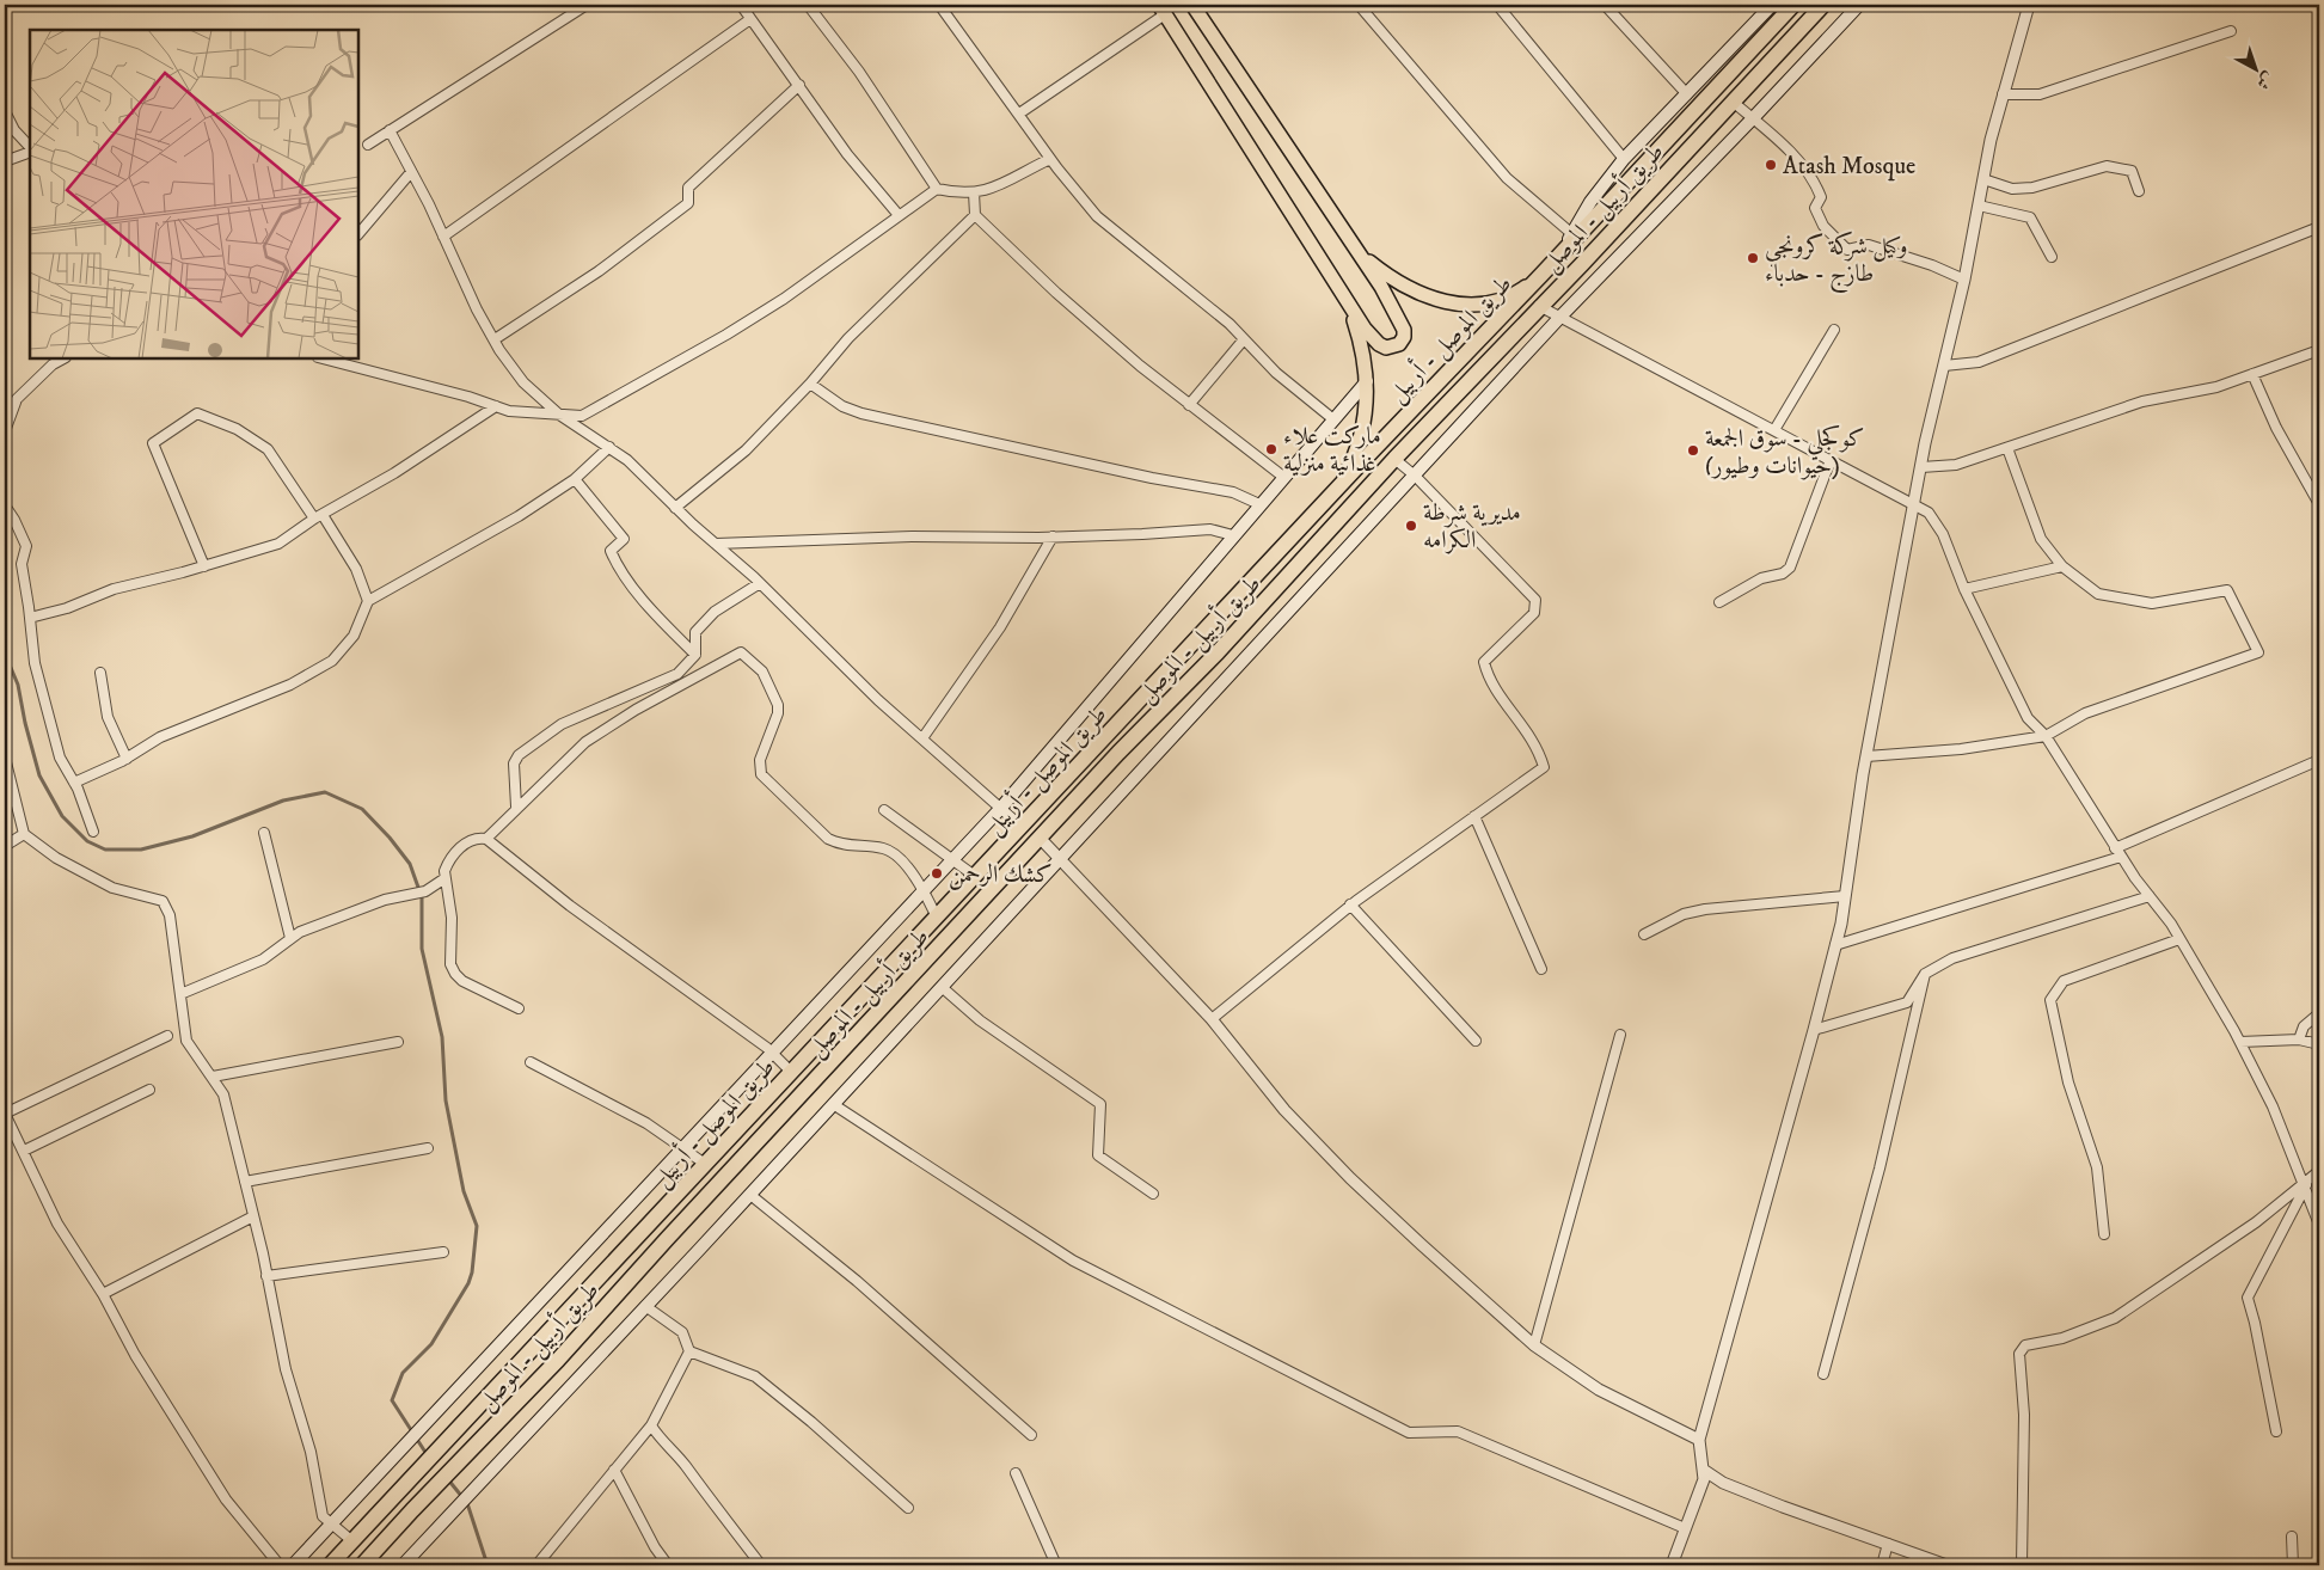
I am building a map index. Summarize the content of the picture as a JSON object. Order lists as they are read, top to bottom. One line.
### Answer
{"streets":{"highway":["طريق أربيل - الموصل","طريق الموصل - أربيل"]},"places":["Atash Mosque","وكيل شركة كرونجي طازج - حدباء","ماركت علاء غذائية منزلية","كوكجلي - سوق الجمعة (حيوانات وطيور)","مديرية شرطة الكرامه","كشك الرحمن"],"north":"bottom right"}
